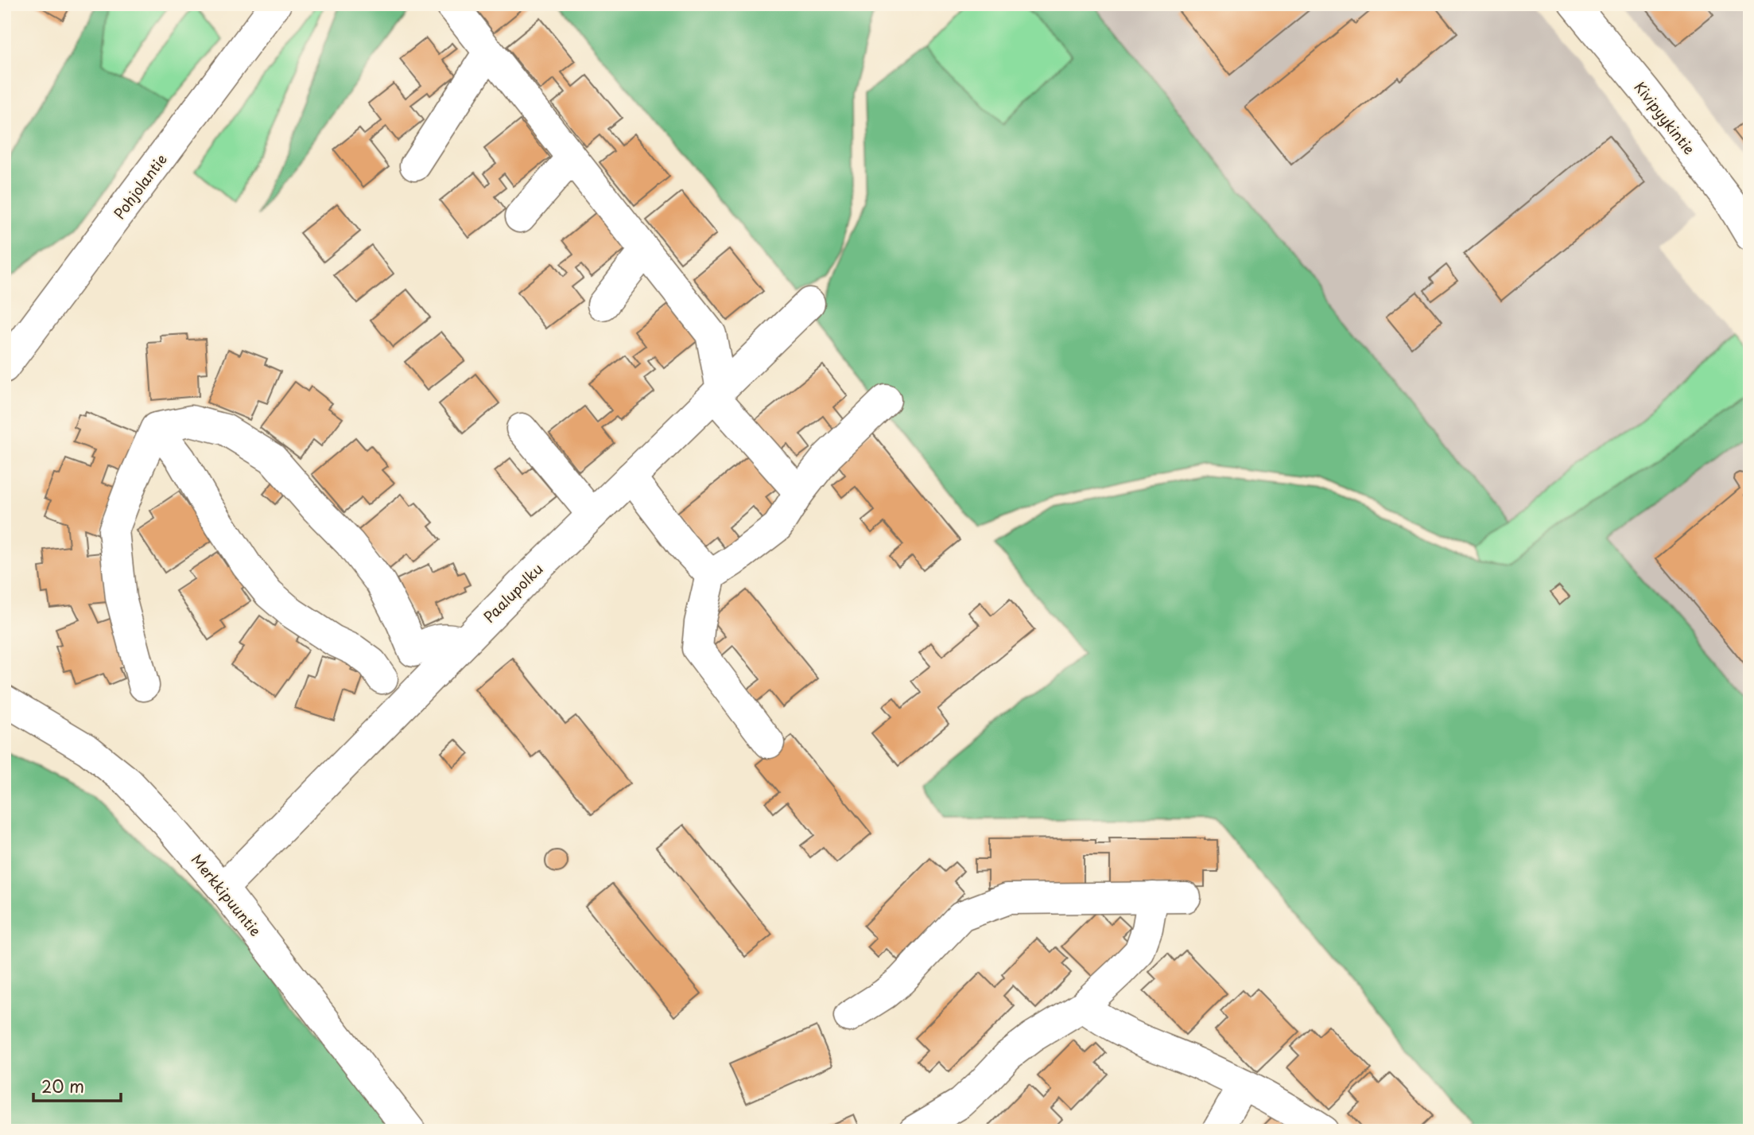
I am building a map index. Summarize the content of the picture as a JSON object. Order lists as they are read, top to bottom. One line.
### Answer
{"streets":{"street":["Kivipyykintie","Pohjolantie","Paalupolku","Merkkipuuntie"]},"crossings":[["Paalupolku","Merkkipuuntie"]],"scale_bar":"20 m"}
